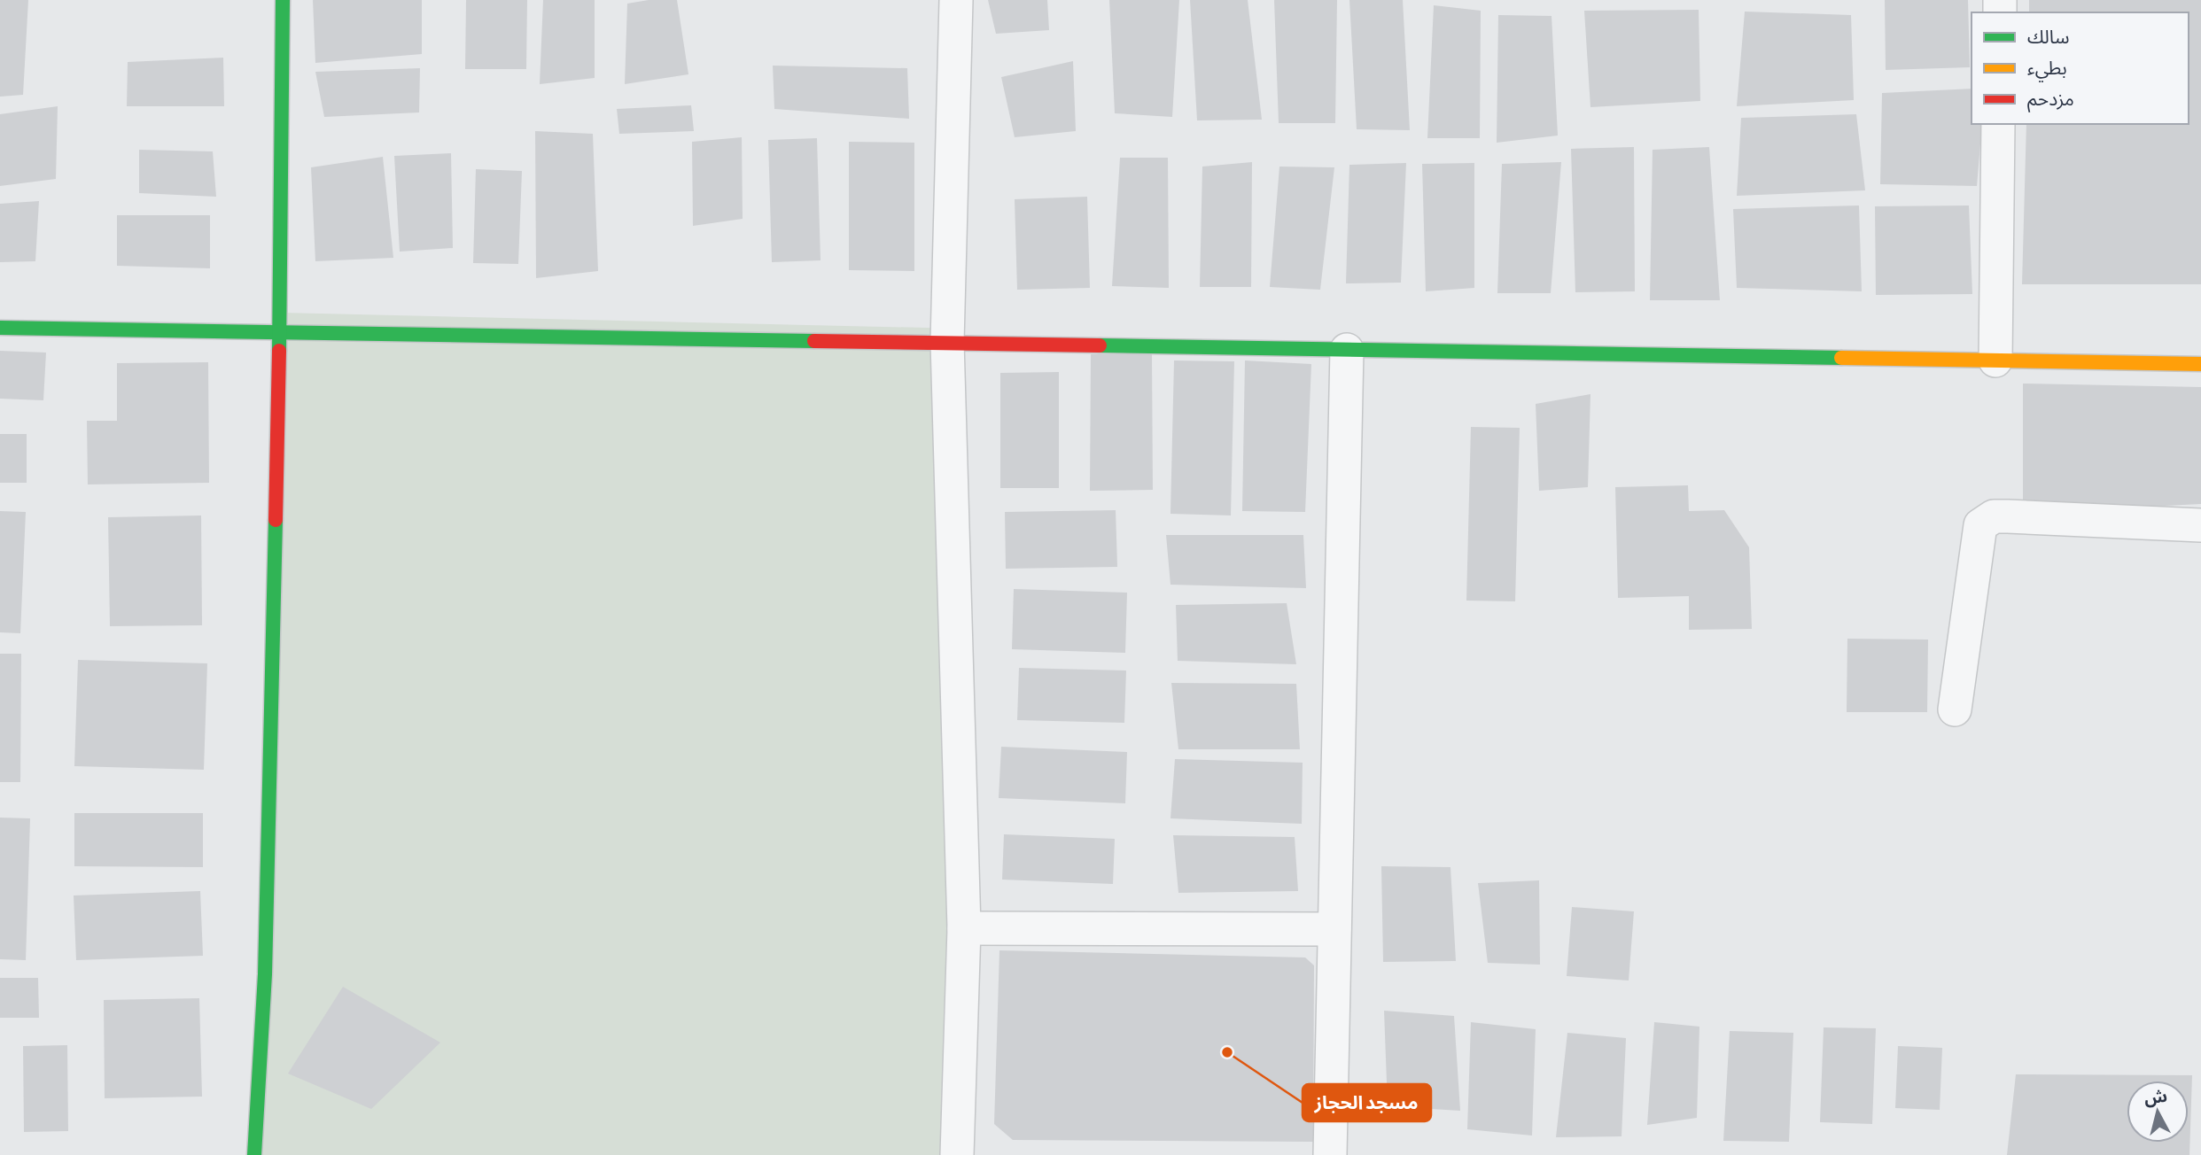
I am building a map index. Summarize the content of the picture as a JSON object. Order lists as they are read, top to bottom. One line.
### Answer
{"places":["مسجد الحجاز"],"legend":["سالك","بطيء","مزدحم"],"north":"top"}
